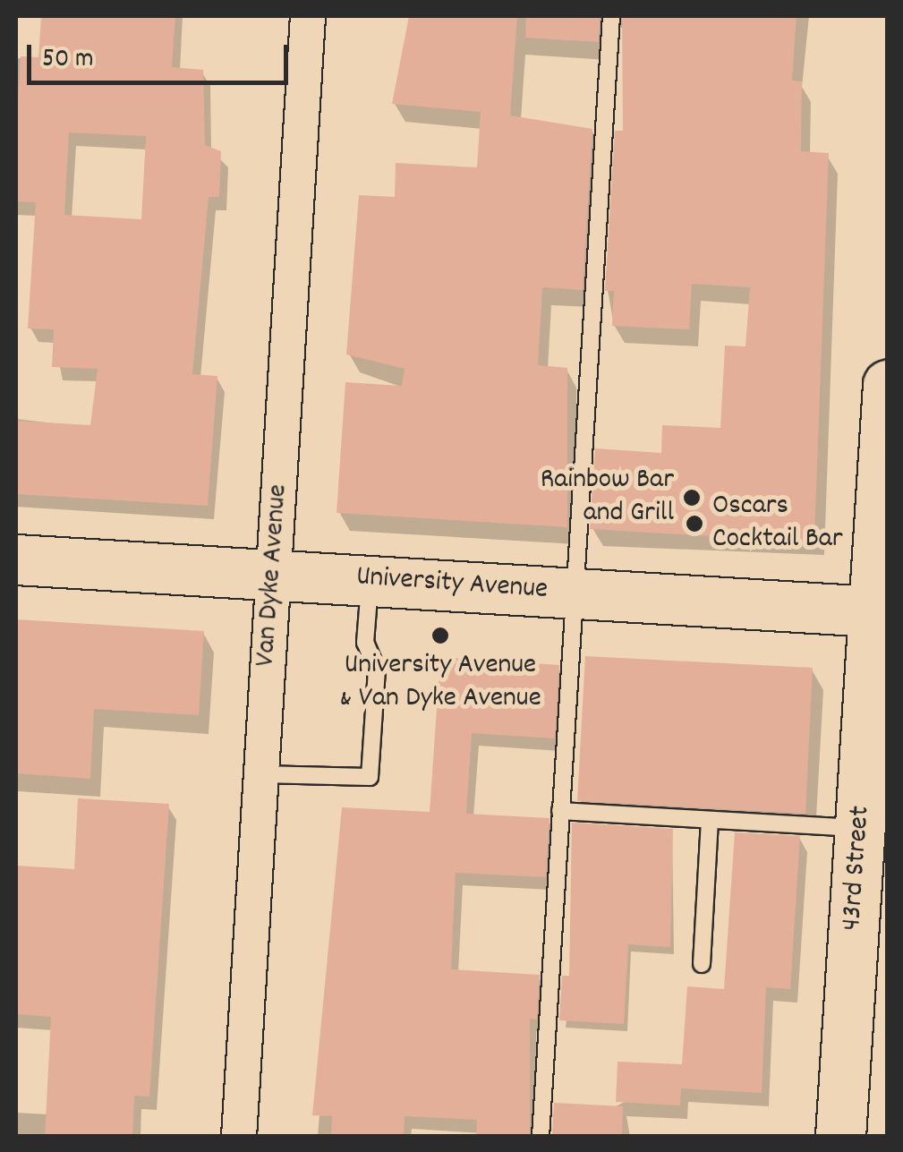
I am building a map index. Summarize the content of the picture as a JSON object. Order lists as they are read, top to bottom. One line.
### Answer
{"streets":{"main road":["University Avenue","43rd Street"],"street":["Van Dyke Avenue"]},"crossings":[["Van Dyke Avenue","University Avenue"],["University Avenue","43rd Street"]],"places":["Rainbow Bar and Grill","Oscars Cocktail Bar","University Avenue & Van Dyke Avenue"],"scale_bar":"50 m"}
